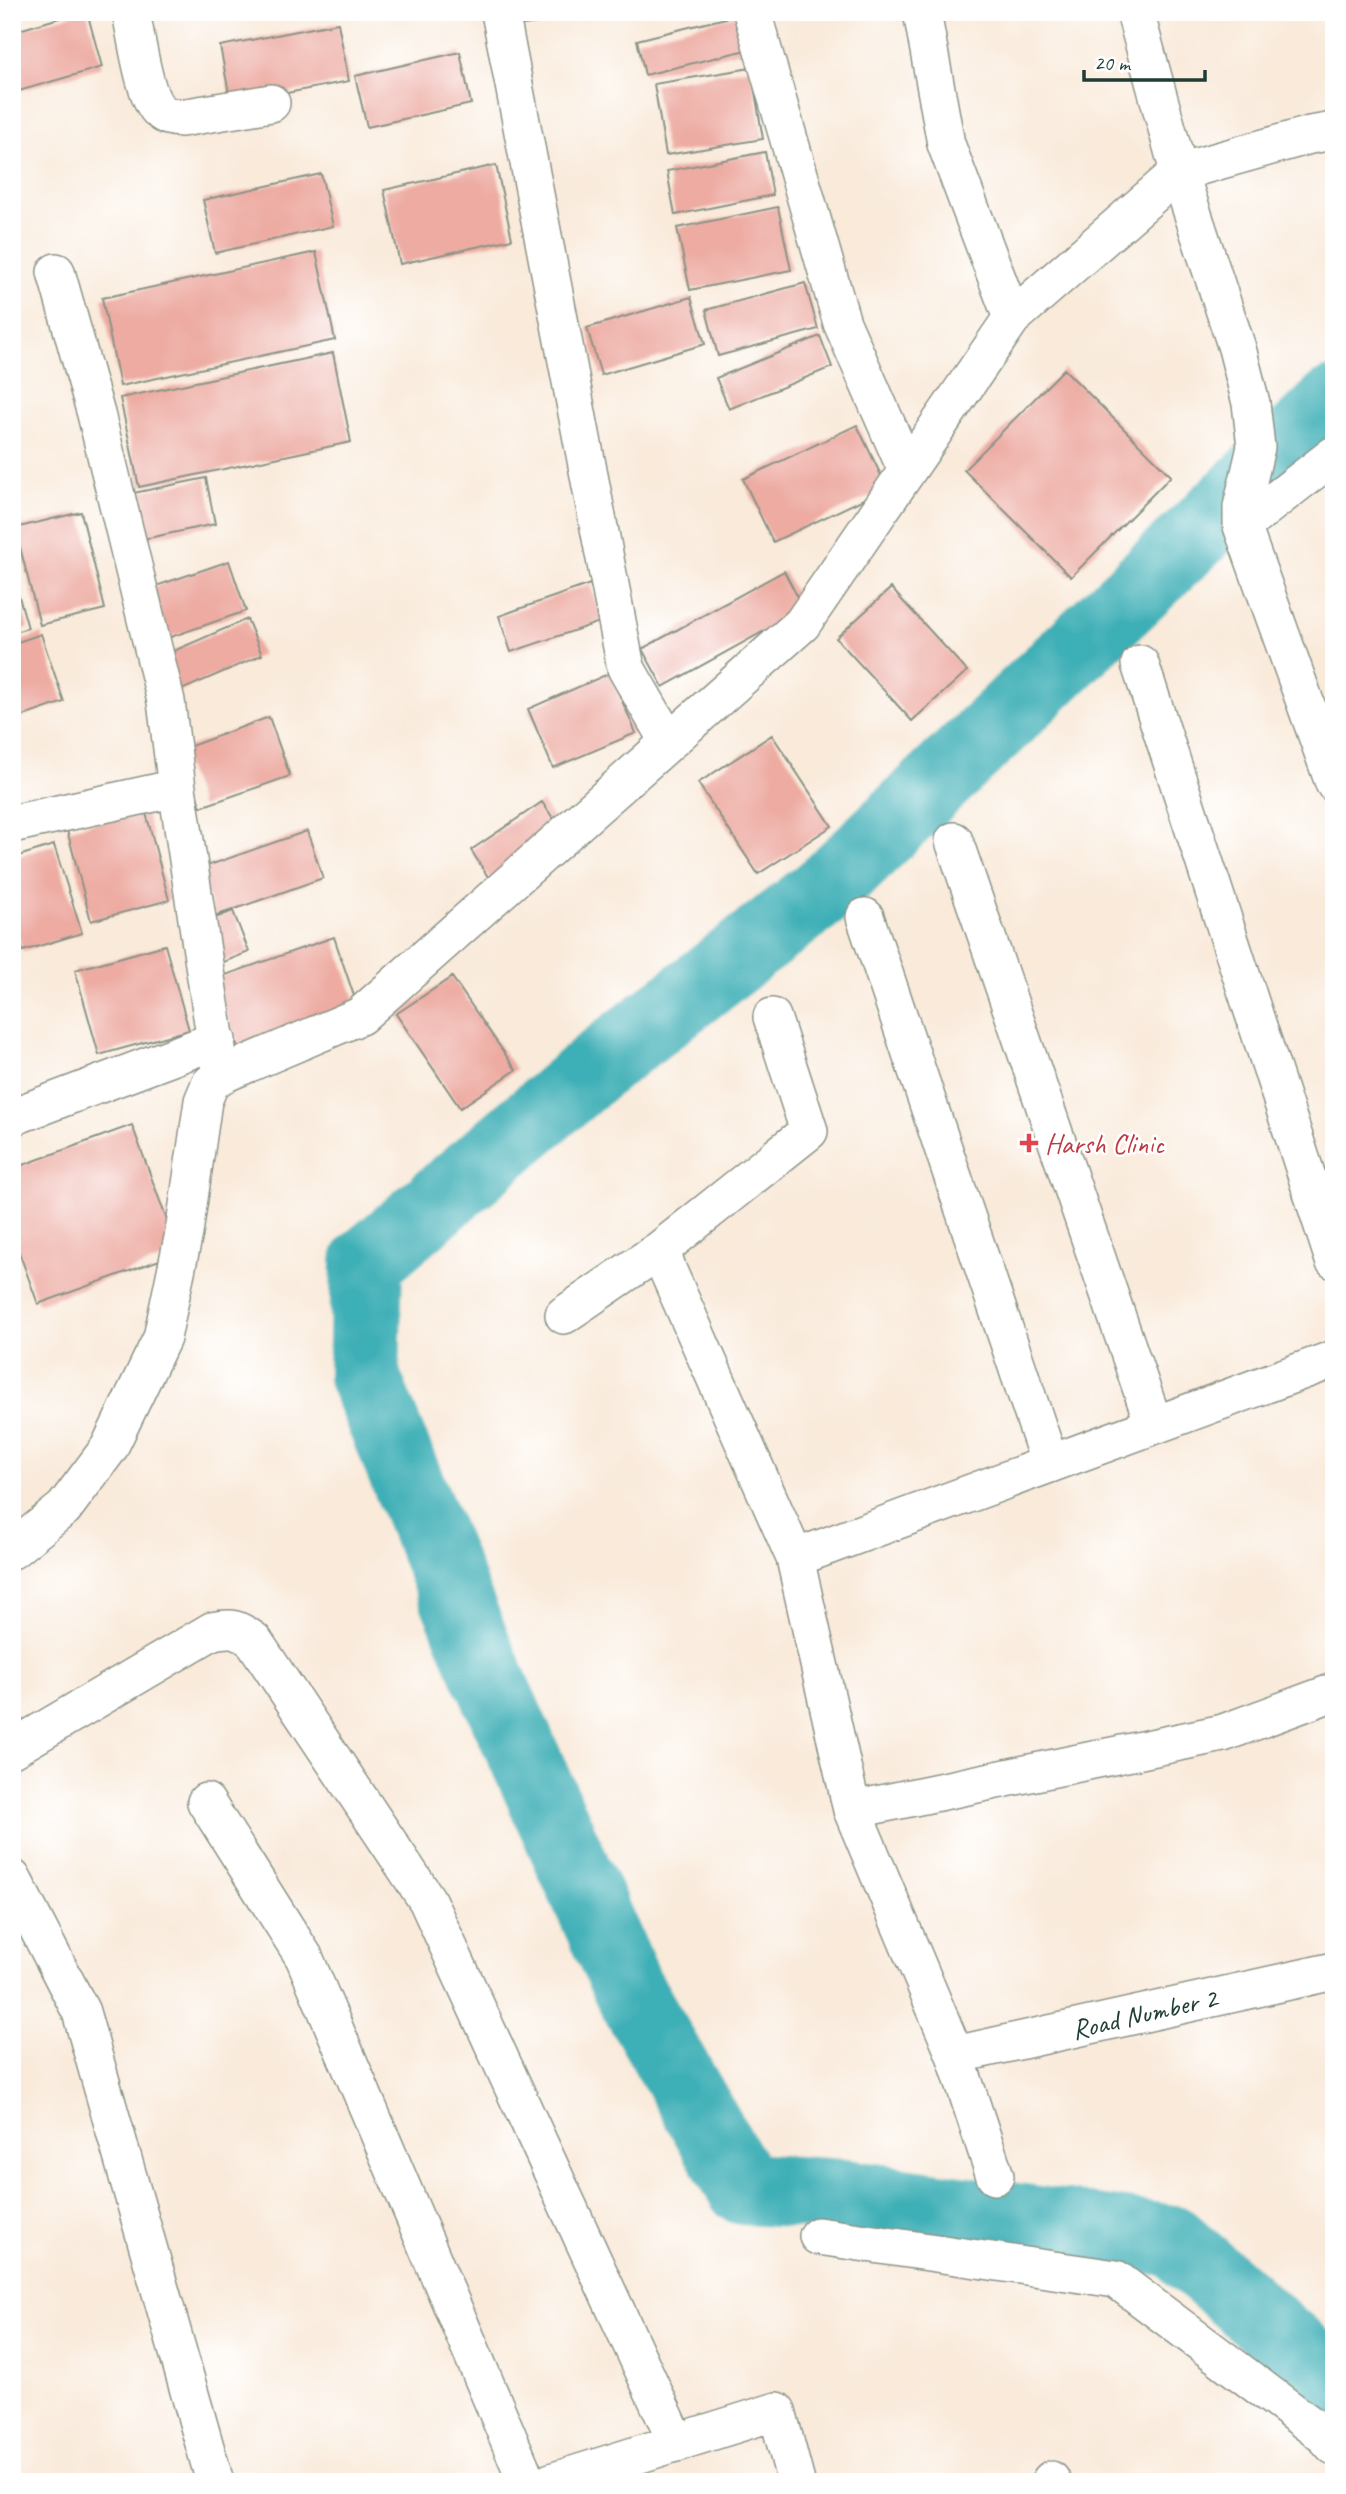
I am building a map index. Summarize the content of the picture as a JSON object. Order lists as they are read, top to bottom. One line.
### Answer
{"streets":{"street":["Road Number 2"]},"places":{"health":["Harsh Clinic"]},"scale_bar":"20 m"}
